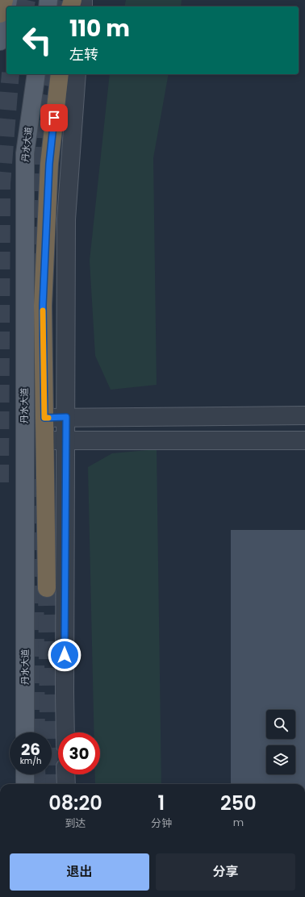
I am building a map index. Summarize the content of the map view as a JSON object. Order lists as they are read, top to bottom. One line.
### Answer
{"streets":{"main road":["丹水大道"]},"page":{"turn":["110 m","左转"],"speed":"26 km/h","limit":"30","eta":["08:20","到达","1","分钟","250","m"],"buttons":["退出","分享"]}}
